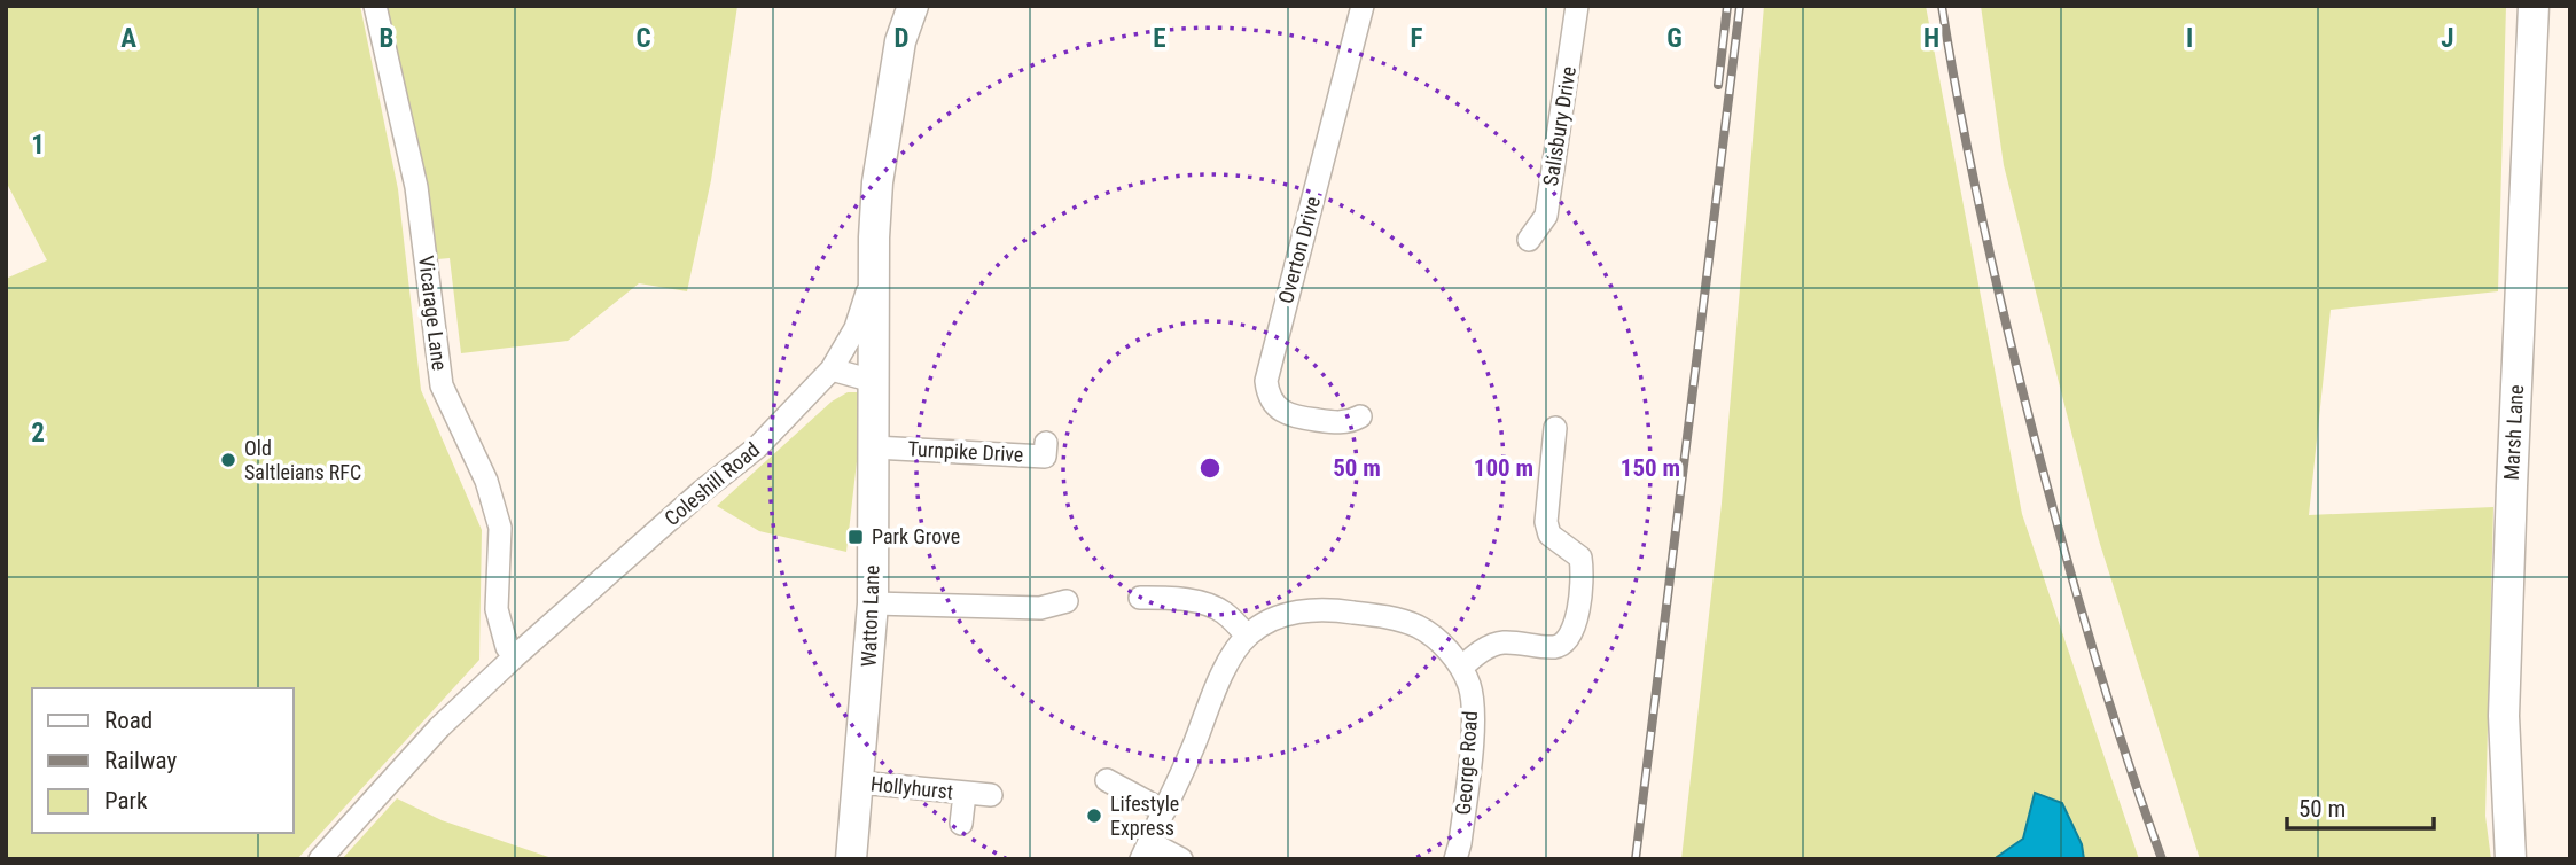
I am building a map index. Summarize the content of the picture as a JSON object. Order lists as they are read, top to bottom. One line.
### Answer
{"streets":{"main road":["Marsh Lane","Coleshill Road","Watton Lane"],"street":["Salisbury Drive","Overton Drive","Vicarage Lane","Turnpike Drive","George Road","Hollyhurst"]},"crossings":[["Vicarage Lane","Coleshill Road"],["Turnpike Drive","Watton Lane"],["Coleshill Road","Watton Lane"],["Watton Lane","Hollyhurst"]],"places":{"other":["Old Saltleians RFC","Lifestyle Express"],"transit":["Park Grove"]},"legend":["Road","Railway","Park"],"scale_bar":"50 m","grid":{"columns":["A","B","C","D","E","F","G","H","I","J"],"rows":["1","2"]},"rings":["50 m","100 m","150 m"]}
